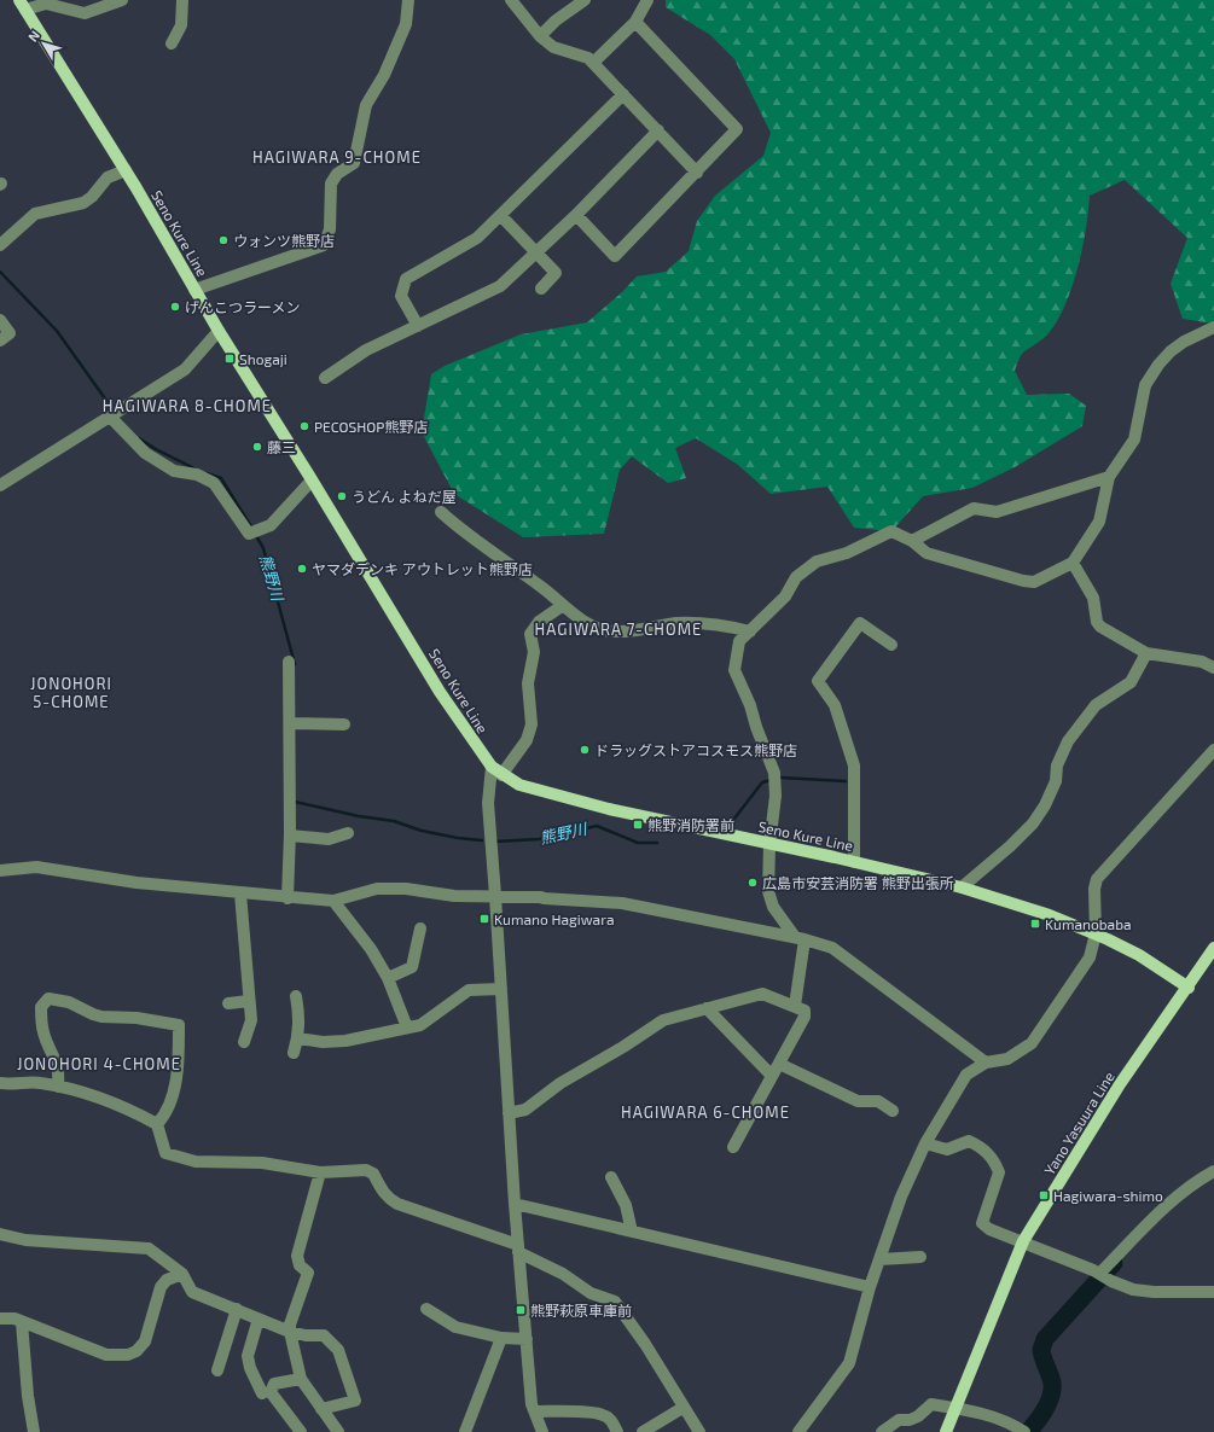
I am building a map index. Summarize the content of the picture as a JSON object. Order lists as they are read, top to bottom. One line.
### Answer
{"streets":{"main road":["Seno Kure Line","Yano Yasuura Line"]},"crossings":[["Seno Kure Line","Yano Yasuura Line"]],"districts":["HAGIWARA 9-CHOME","HAGIWARA 8-CHOME","HAGIWARA 7-CHOME","JONOHORI 5-CHOME","JONOHORI 4-CHOME","HAGIWARA 6-CHOME"],"water":["熊野川"],"places":{"other":["ウォンツ熊野店","げんこつラーメン","PECOSHOP熊野店","藤三","うどん よねだ屋","ヤマダデンキ アウトレット熊野店","ドラッグストアコスモス熊野店","広島市安芸消防署 熊野出張所"],"transit":["Shogaji","熊野消防署前","Kumano Hagiwara","Kumanobaba","Hagiwara-shimo","熊野萩原車庫前"]},"north":"top left"}
